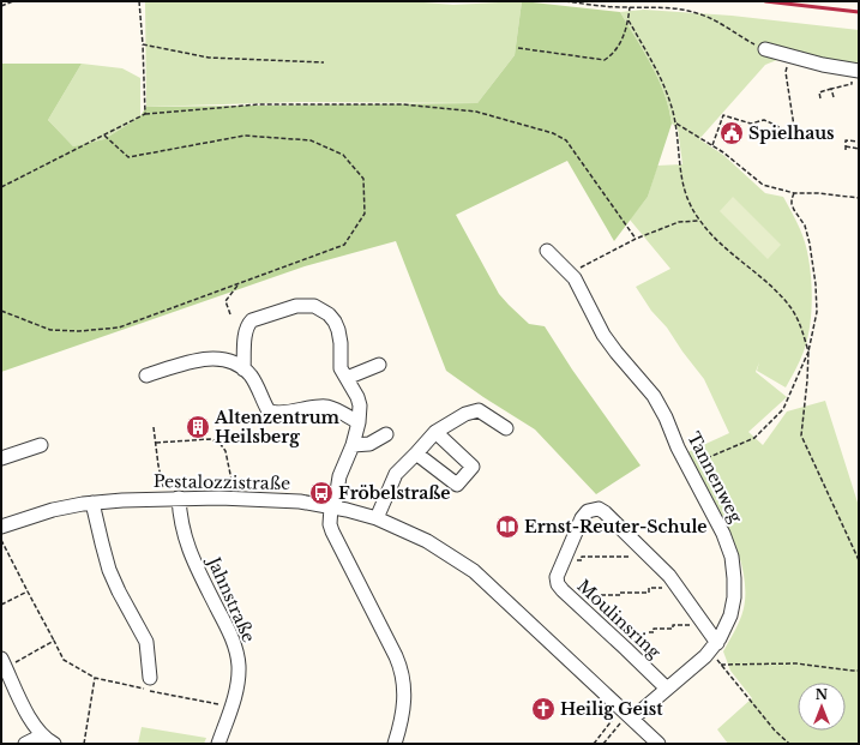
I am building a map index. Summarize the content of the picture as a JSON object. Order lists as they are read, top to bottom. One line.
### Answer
{"streets":{"street":["Tannenweg","Pestalozzistraße","Jahnstraße","Moulinsring"]},"crossings":[["Tannenweg","Pestalozzistraße"],["Tannenweg","Moulinsring"],["Pestalozzistraße","Jahnstraße"]],"places":{"public building":["Spielhaus"],"building":["Altenzentrum Heilsberg"],"bus stop":["Fröbelstraße"],"library":["Ernst-Reuter-Schule"],"church":["Heilig Geist"]},"north":"top"}
